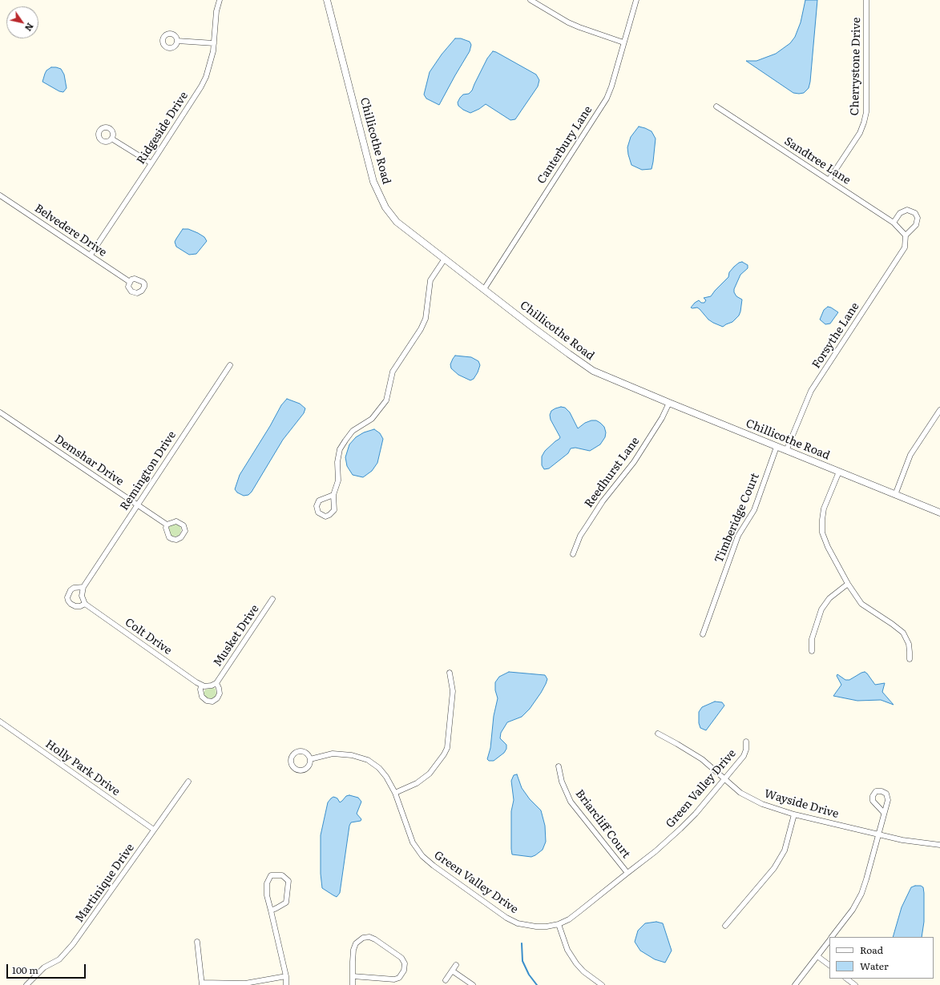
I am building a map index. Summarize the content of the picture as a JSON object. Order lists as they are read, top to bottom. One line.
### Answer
{"streets":{"street":["Cherrystone Drive","Ridgeside Drive","Chillicothe Road","Canterbury Lane","Sandtree Lane","Belvedere Drive","Forsythe Lane","Demshar Drive","Remington Drive","Reedhurst Lane","Timberidge Court","Musket Drive","Colt Drive","Holly Park Drive","Green Valley Drive","Wayside Drive","Briarcliff Court","Martinique Drive"]},"crossings":[["Cherrystone Drive","Sandtree Lane"],["Ridgeside Drive","Belvedere Drive"],["Chillicothe Road","Canterbury Lane"],["Chillicothe Road","Forsythe Lane"],["Chillicothe Road","Reedhurst Lane"],["Chillicothe Road","Timberidge Court"],["Sandtree Lane","Forsythe Lane"],["Demshar Drive","Remington Drive"],["Holly Park Drive","Martinique Drive"],["Green Valley Drive","Wayside Drive"],["Green Valley Drive","Briarcliff Court"]],"legend":["Road","Water"],"scale_bar":"100 m","north":"bottom right"}
